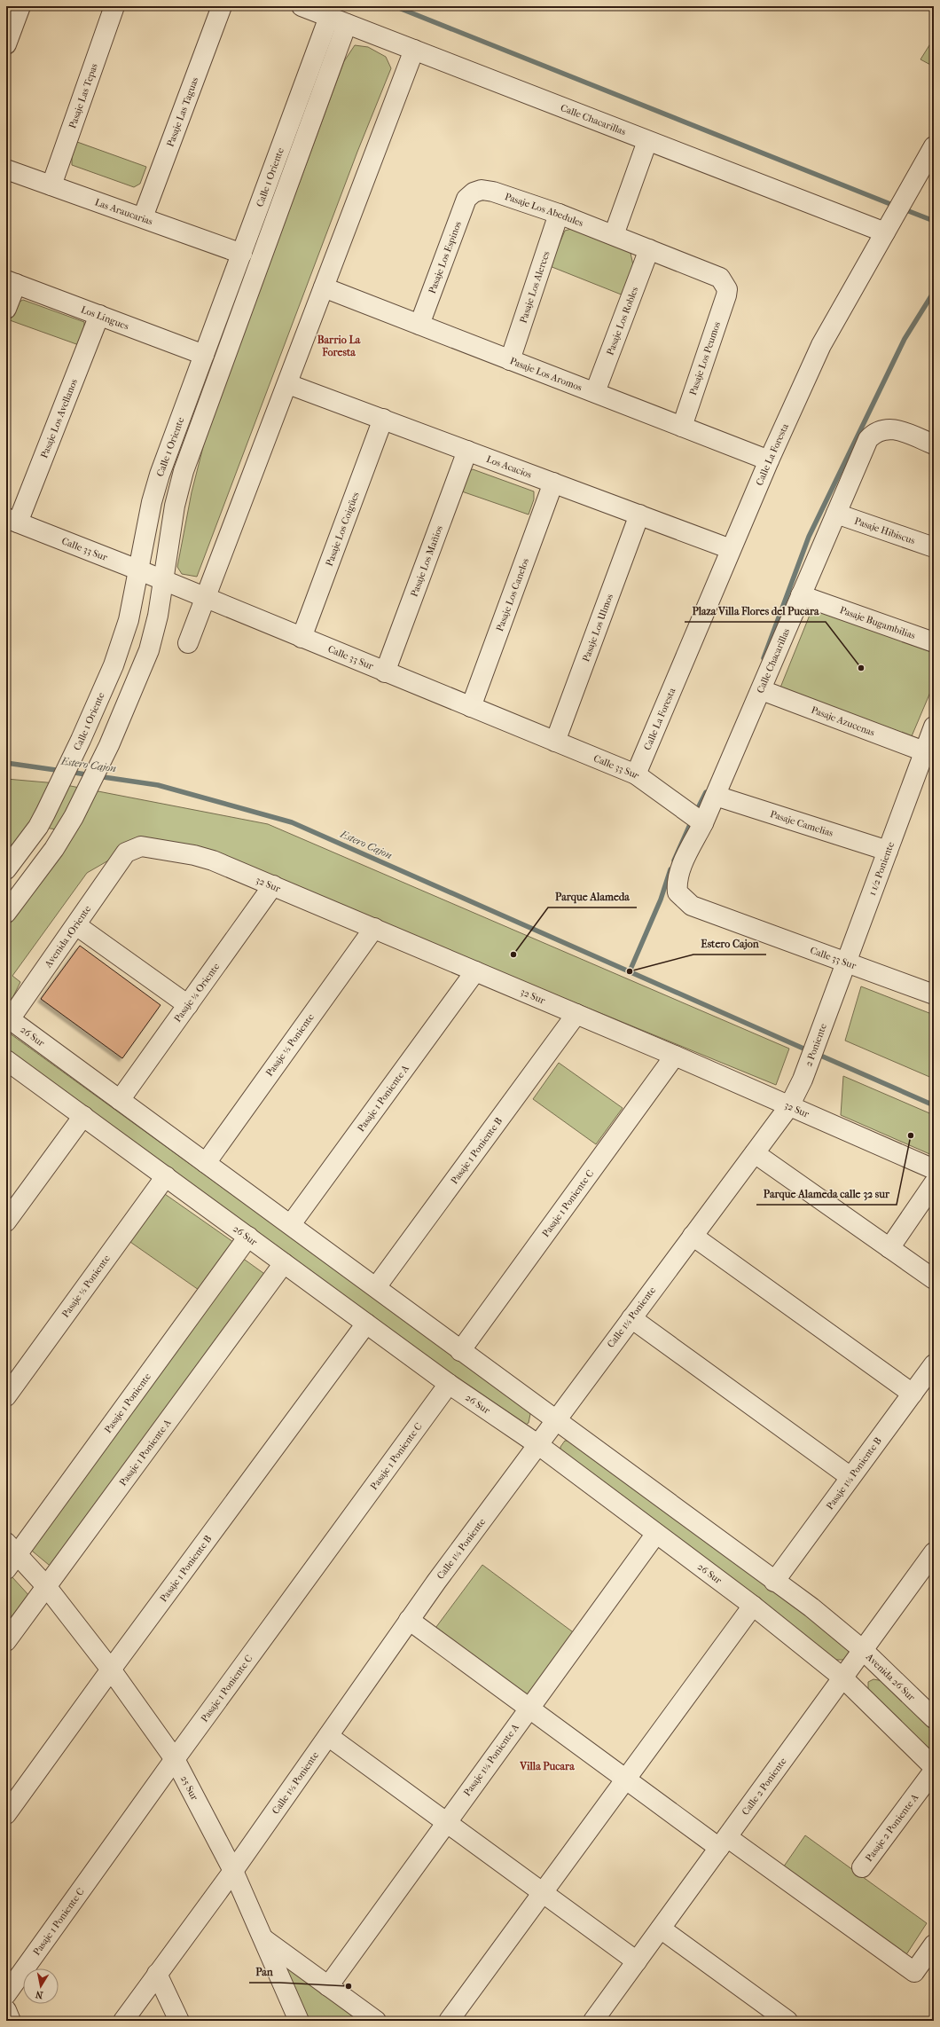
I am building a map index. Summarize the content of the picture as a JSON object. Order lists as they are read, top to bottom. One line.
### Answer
{"streets":{"street":["Pasaje Las Tepas","Pasaje Las Taguas","Calle Chacarillas","Calle 1 Oriente","Pasaje Los Abedules","Las Araucarias","Pasaje Los Espinos","Pasaje Los Alerces","Los Lingues","Pasaje Los Robles","Pasaje Los Peumos","Pasaje Los Aromos","Pasaje Los Avellanos","Calle La Foresta","Los Acacios","Pasaje Los Coigües","Pasaje Hibiscus","Calle 33 Sur","Pasaje Los Mañios","Pasaje Los Canelos","Pasaje Bugambilias","Pasaje Los Ulmos","Pasaje Azucenas","Pasaje Camelias","1 1/2 Poniente","32 Sur","Avenida 1Oriente","Pasaje ½ Oriente","26 Sur","Pasaje ½ Poniente","2 Poniente","Pasaje 1 Poniente A","Pasaje 1 Poniente B","Pasaje 1 Poniente C","Calle 1½ Poniente","Pasaje 1 Poniente","Pasaje 1½ Poniente B","Avenida 26 Sur","Pasaje 1½ Poniente A","Calle 2 Poniente","25 Sur","Pasaje 2 Poniente A"]},"crossings":[["Pasaje Las Tepas","Las Araucarias"],["Pasaje Las Taguas","Las Araucarias"],["Calle Chacarillas","Calle 1 Oriente"],["Calle Chacarillas","Calle La Foresta"],["Calle Chacarillas","Pasaje Hibiscus"],["Calle Chacarillas","Calle 33 Sur"],["Calle Chacarillas","Pasaje Bugambilias"],["Calle Chacarillas","Pasaje Azucenas"],["Calle Chacarillas","Pasaje Camelias"],["Calle 1 Oriente","Las Araucarias"],["Calle 1 Oriente","Los Lingues"],["Calle 1 Oriente","Calle 33 Sur"],["Pasaje Los Abedules","Pasaje Los Espinos"],["Pasaje Los Abedules","Pasaje Los Alerces"],["Pasaje Los Abedules","Pasaje Los Robles"],["Pasaje Los Abedules","Pasaje Los Peumos"],["Pasaje Los Espinos","Pasaje Los Aromos"],["Pasaje Los Alerces","Pasaje Los Aromos"],["Los Lingues","Pasaje Los Avellanos"],["Pasaje Los Robles","Pasaje Los Aromos"],["Pasaje Los Peumos","Pasaje Los Aromos"],["Pasaje Los Aromos","Calle La Foresta"],["Pasaje Los Avellanos","Calle 33 Sur"],["Calle La Foresta","Los Acacios"],["Calle La Foresta","Calle 33 Sur"],["Los Acacios","Pasaje Los Coigües"],["Los Acacios","Pasaje Los Mañios"],["Los Acacios","Pasaje Los Canelos"],["Los Acacios","Pasaje Los Ulmos"],["Pasaje Los Coigües","Calle 33 Sur"],["Calle 33 Sur","Pasaje Los Mañios"],["Calle 33 Sur","Pasaje Los Canelos"],["Calle 33 Sur","Pasaje Los Ulmos"],["Calle 33 Sur","1 1/2 Poniente"],["Pasaje Azucenas","1 1/2 Poniente"],["Pasaje Camelias","1 1/2 Poniente"],["1 1/2 Poniente","2 Poniente"],["32 Sur","Avenida 1Oriente"],["32 Sur","Pasaje ½ Oriente"],["32 Sur","Pasaje ½ Poniente"],["32 Sur","Pasaje 1 Poniente A"],["32 Sur","Pasaje 1 Poniente B"],["32 Sur","Pasaje 1 Poniente C"],["32 Sur","Calle 1½ Poniente"],["Avenida 1Oriente","26 Sur"],["Pasaje ½ Oriente","26 Sur"],["26 Sur","Pasaje ½ Poniente"],["26 Sur","Pasaje 1 Poniente A"],["26 Sur","Pasaje 1 Poniente B"],["26 Sur","Pasaje 1 Poniente C"],["26 Sur","Calle 1½ Poniente"],["26 Sur","Pasaje 1 Poniente"],["26 Sur","Pasaje 1½ Poniente B"],["26 Sur","Avenida 26 Sur"],["26 Sur","Pasaje 1½ Poniente A"],["26 Sur","Calle 2 Poniente"],["2 Poniente","Calle 1½ Poniente"],["Pasaje 1 Poniente A","25 Sur"],["Pasaje 1 Poniente B","25 Sur"],["Pasaje 1 Poniente C","25 Sur"],["Calle 1½ Poniente","25 Sur"],["Pasaje 1 Poniente","25 Sur"],["Avenida 26 Sur","Calle 2 Poniente"]],"districts":["Barrio La Foresta","Villa Pucara"],"water":["Estero Cajon"],"places":["Plaza Villa Flores del Pucara","Parque Alameda","Estero Cajon","Parque Alameda calle 32 sur","Pan"],"north":"bottom"}
